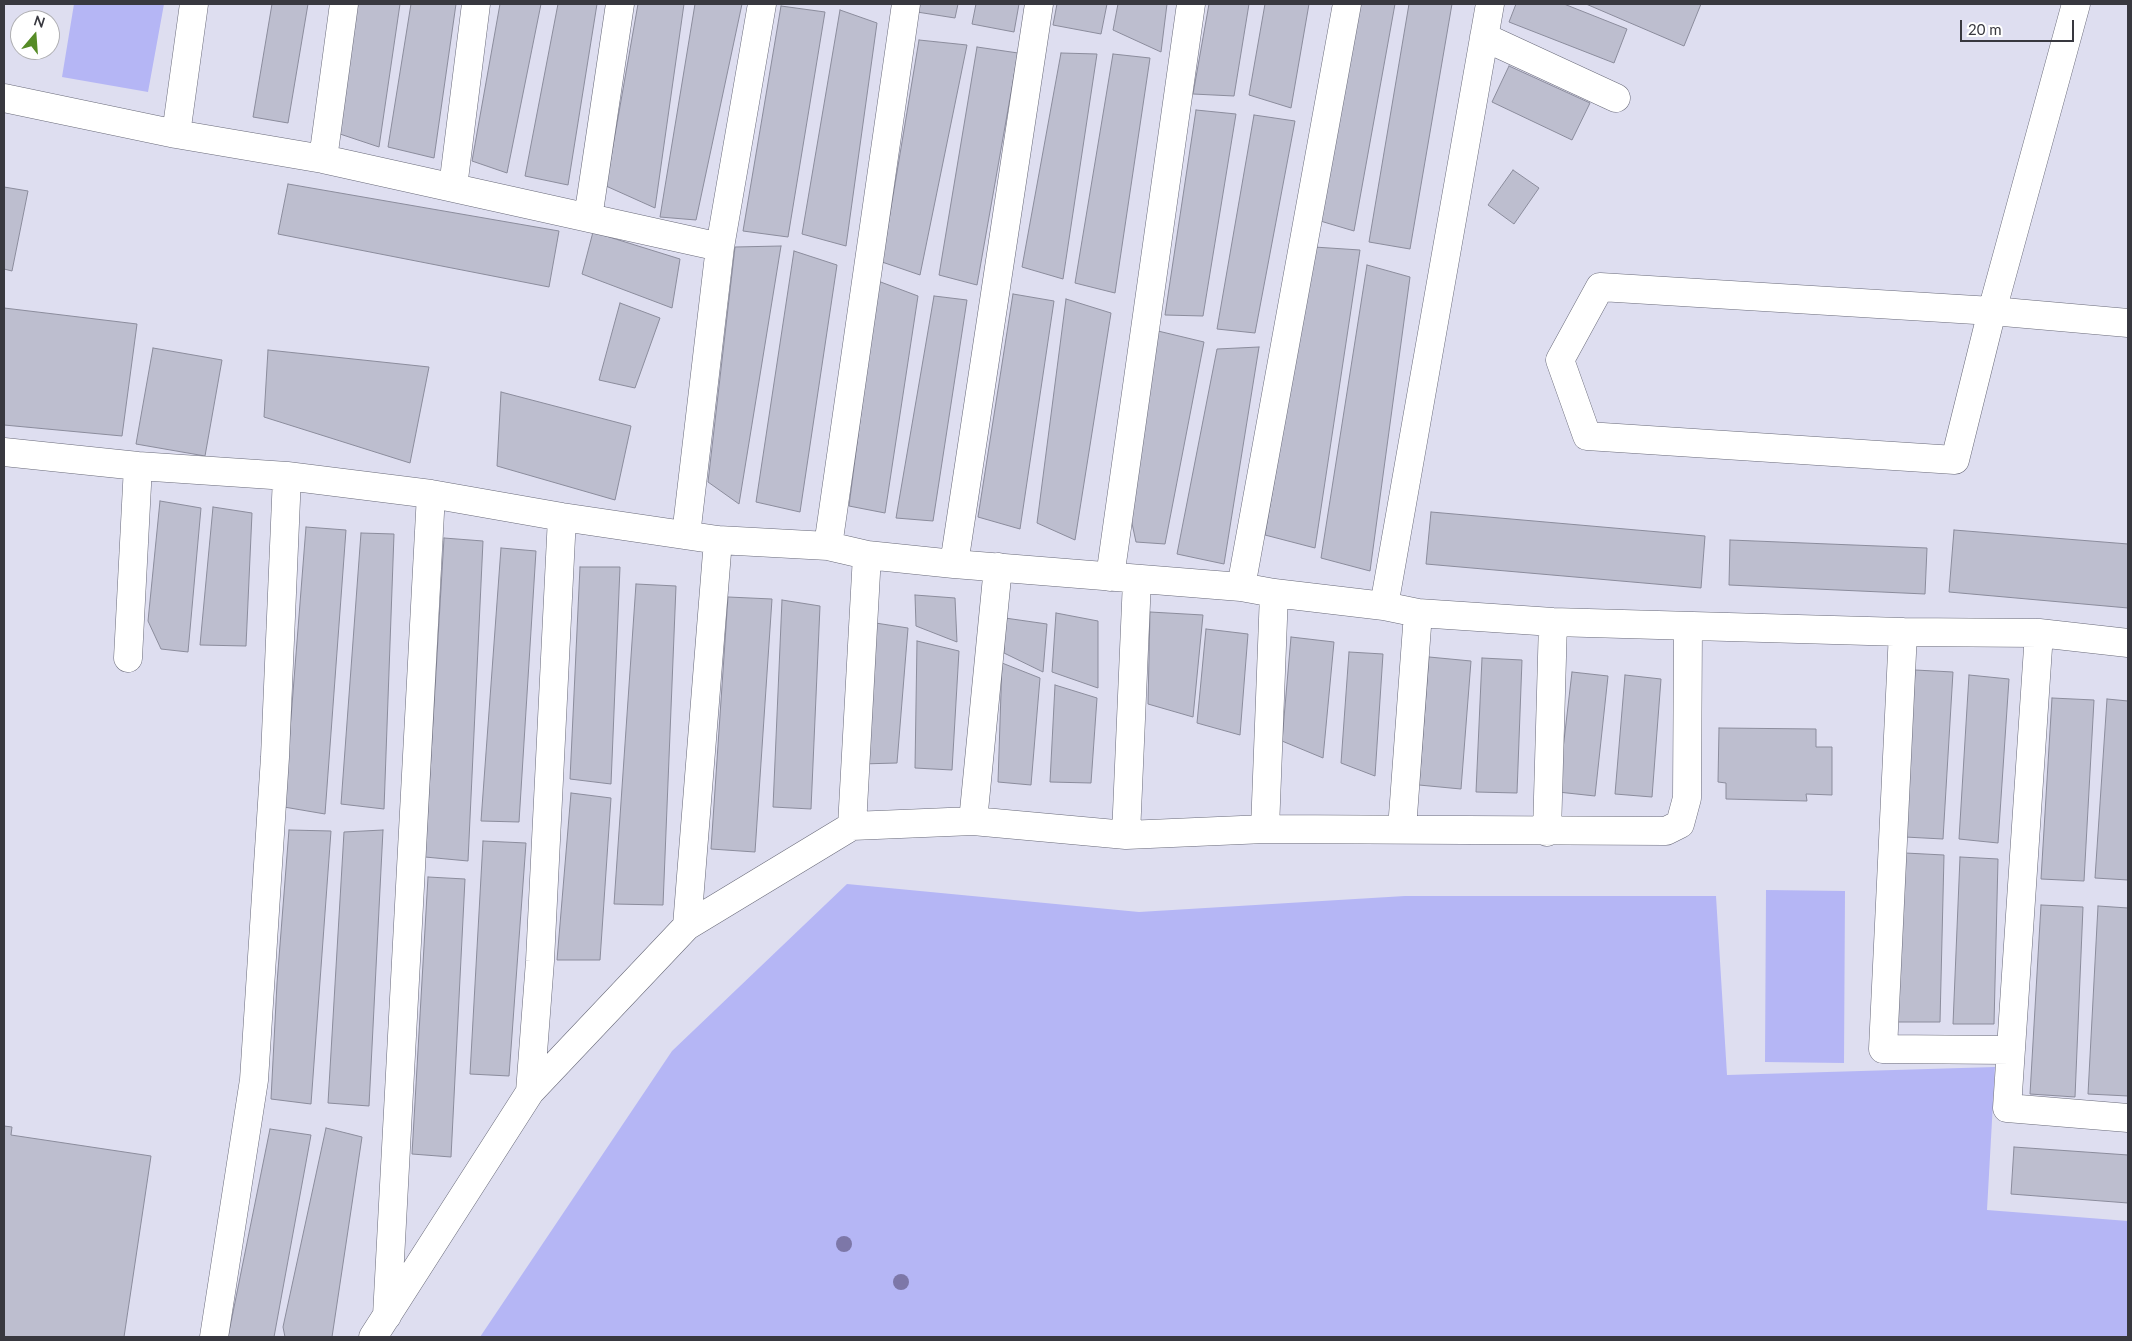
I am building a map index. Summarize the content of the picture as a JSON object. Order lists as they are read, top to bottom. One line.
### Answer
{"scale_bar":"20 m","north":"top"}
